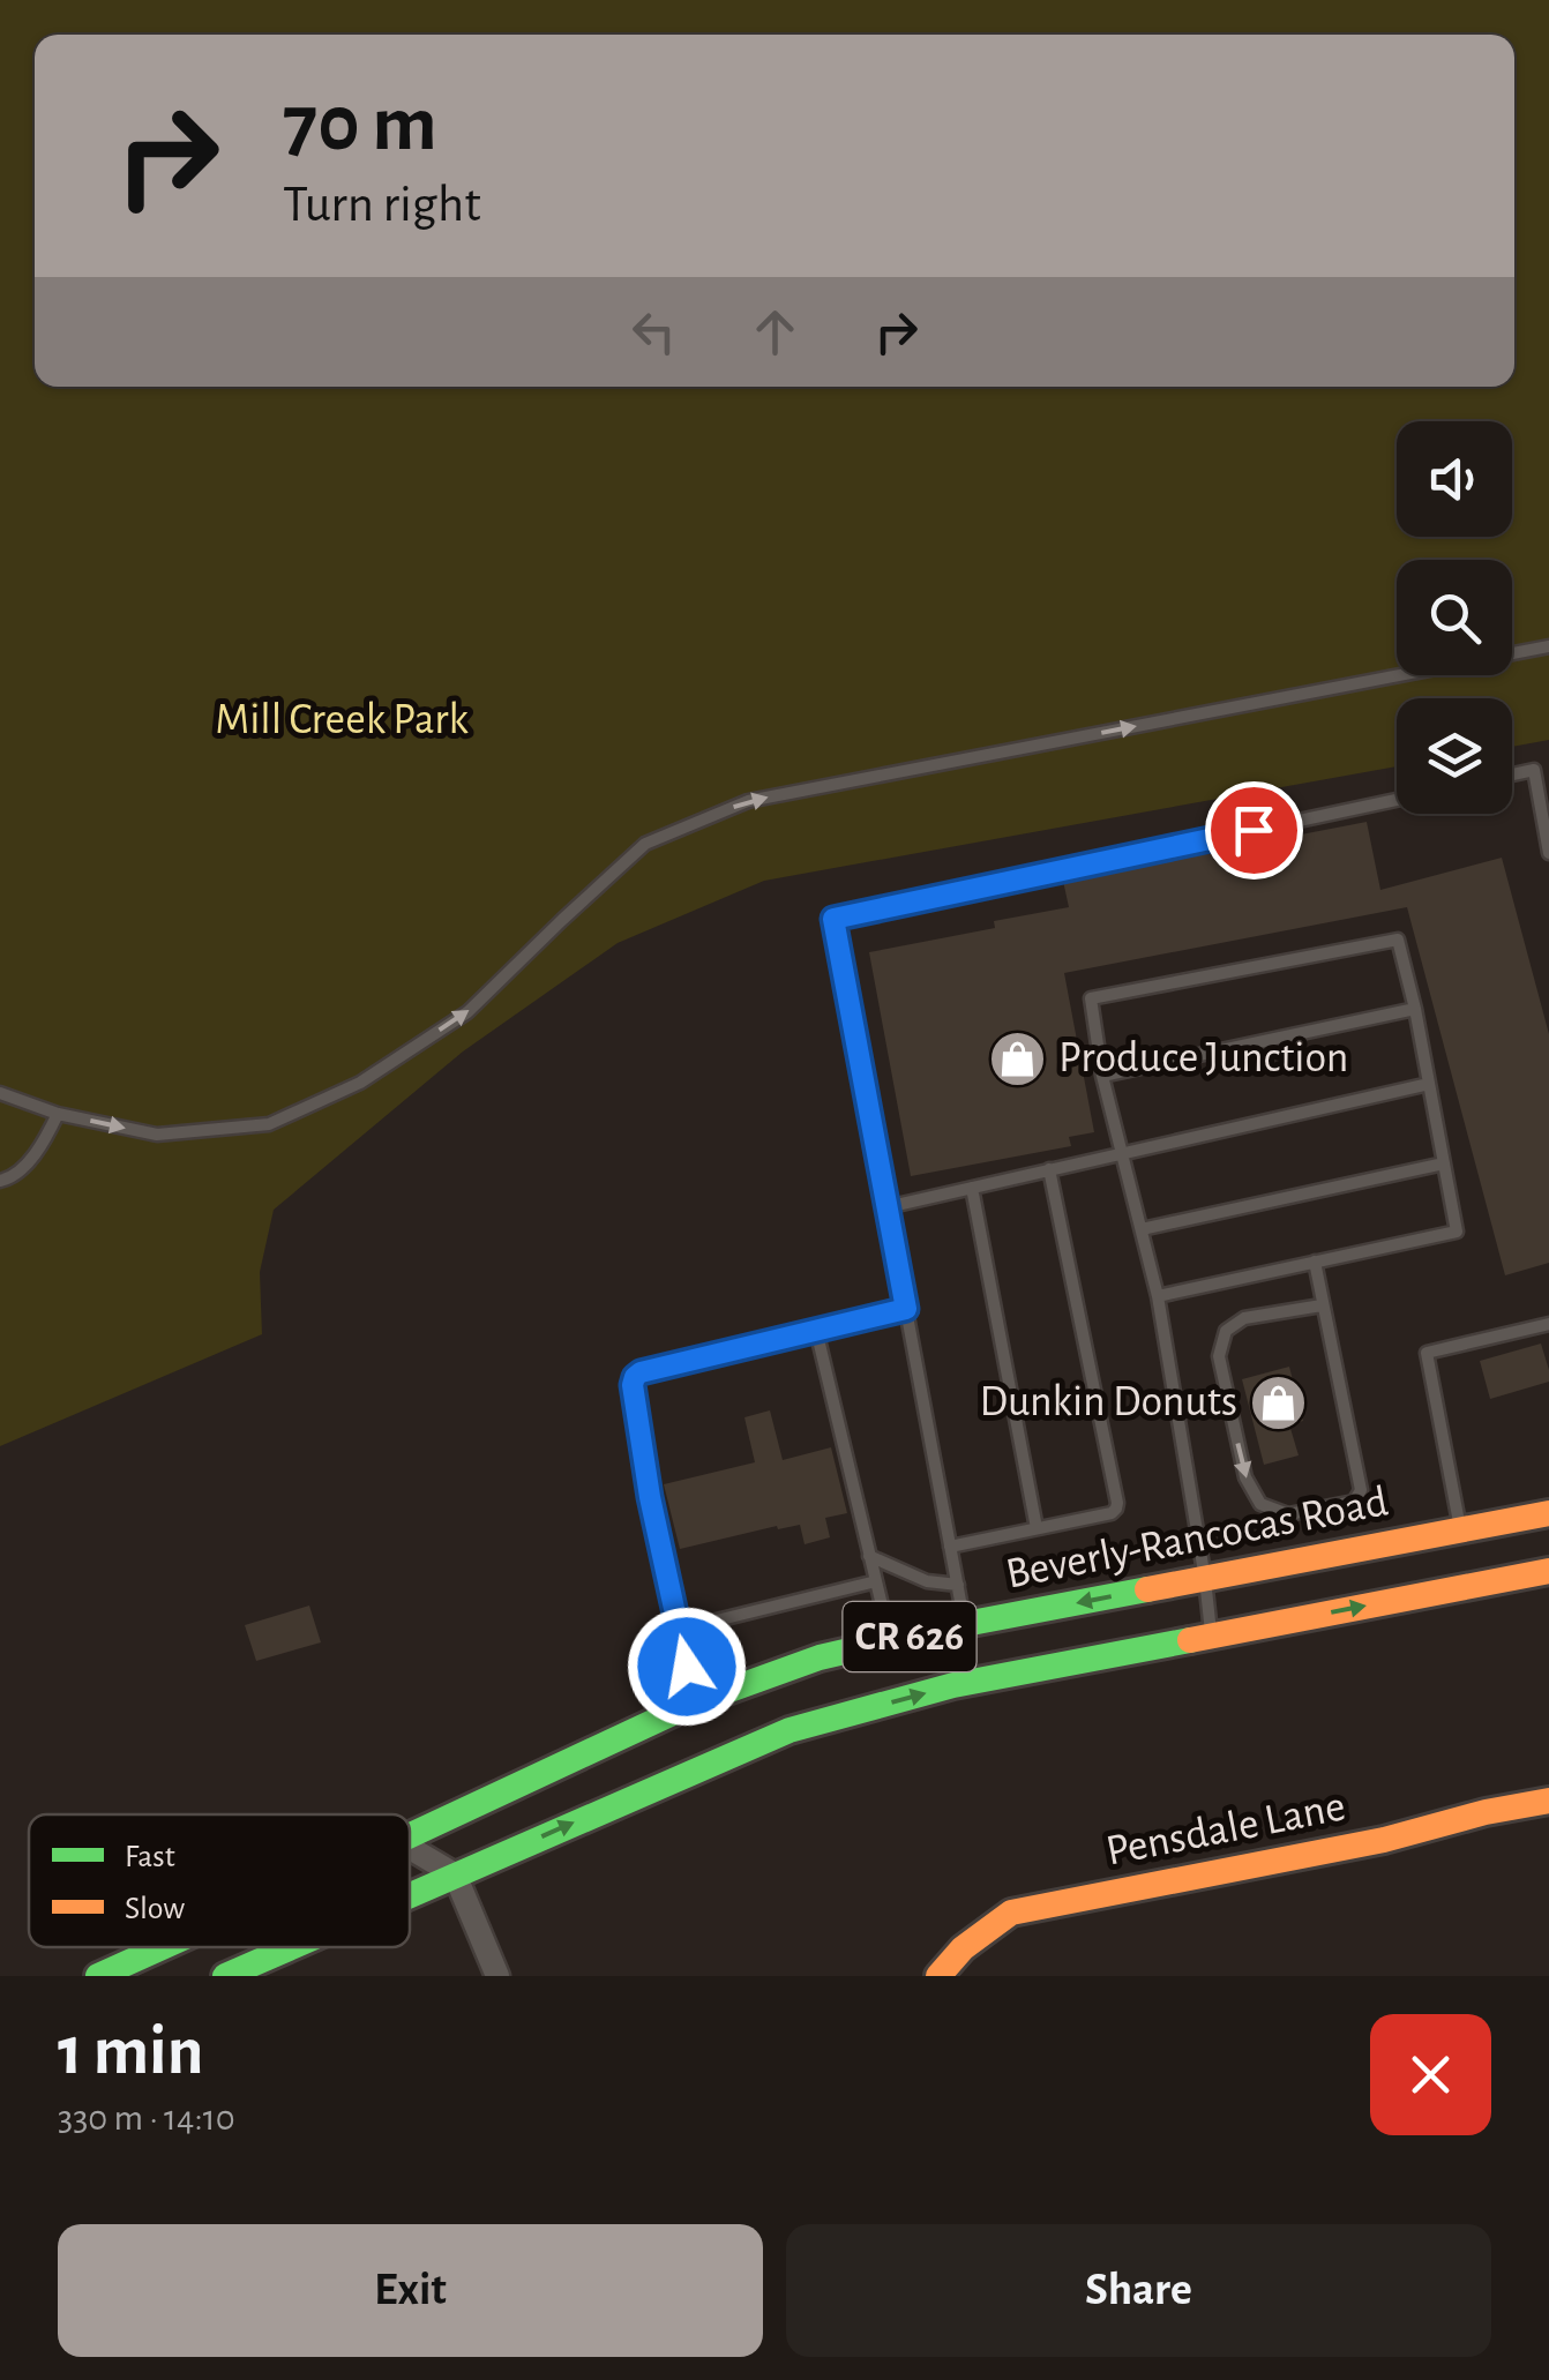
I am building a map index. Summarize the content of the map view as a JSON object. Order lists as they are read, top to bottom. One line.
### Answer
{"streets":{"main road":["Beverly-Rancocas Road","CR 626","Pensdale Lane"]},"parks":["Mill Creek Park"],"places":{"shop":["Produce Junction","Dunkin Donuts"]},"legend":["Fast","Slow"],"page":{"turn":["70 m","Turn right"],"heading":["1 min","330 m · 14:10"],"buttons":["Exit","Share"]}}
